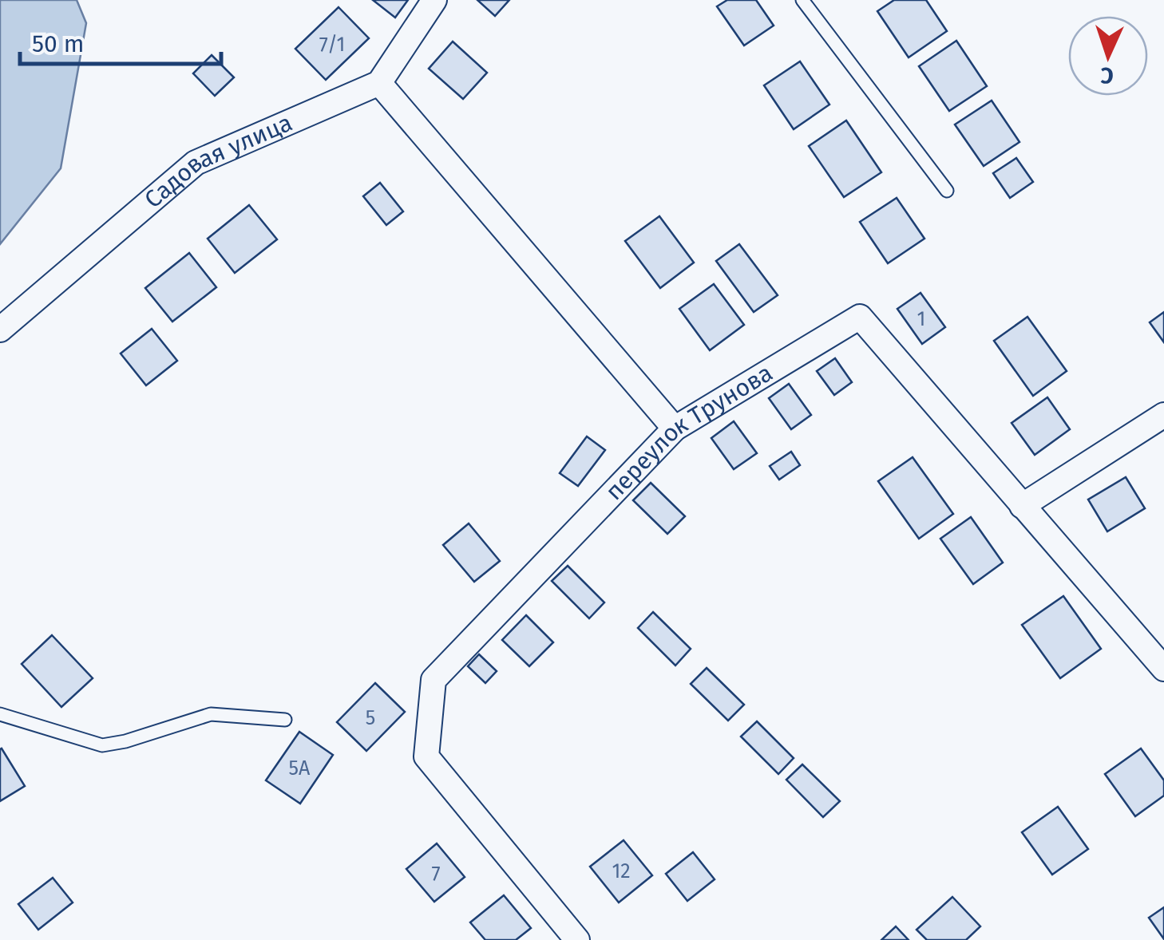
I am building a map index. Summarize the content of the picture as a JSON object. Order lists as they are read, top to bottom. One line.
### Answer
{"streets":{"street":["Садовая улица","переулок Трунова"]},"house_numbers":["7/1","1","5","5А","12","7"],"scale_bar":"50 m","north":"bottom"}
